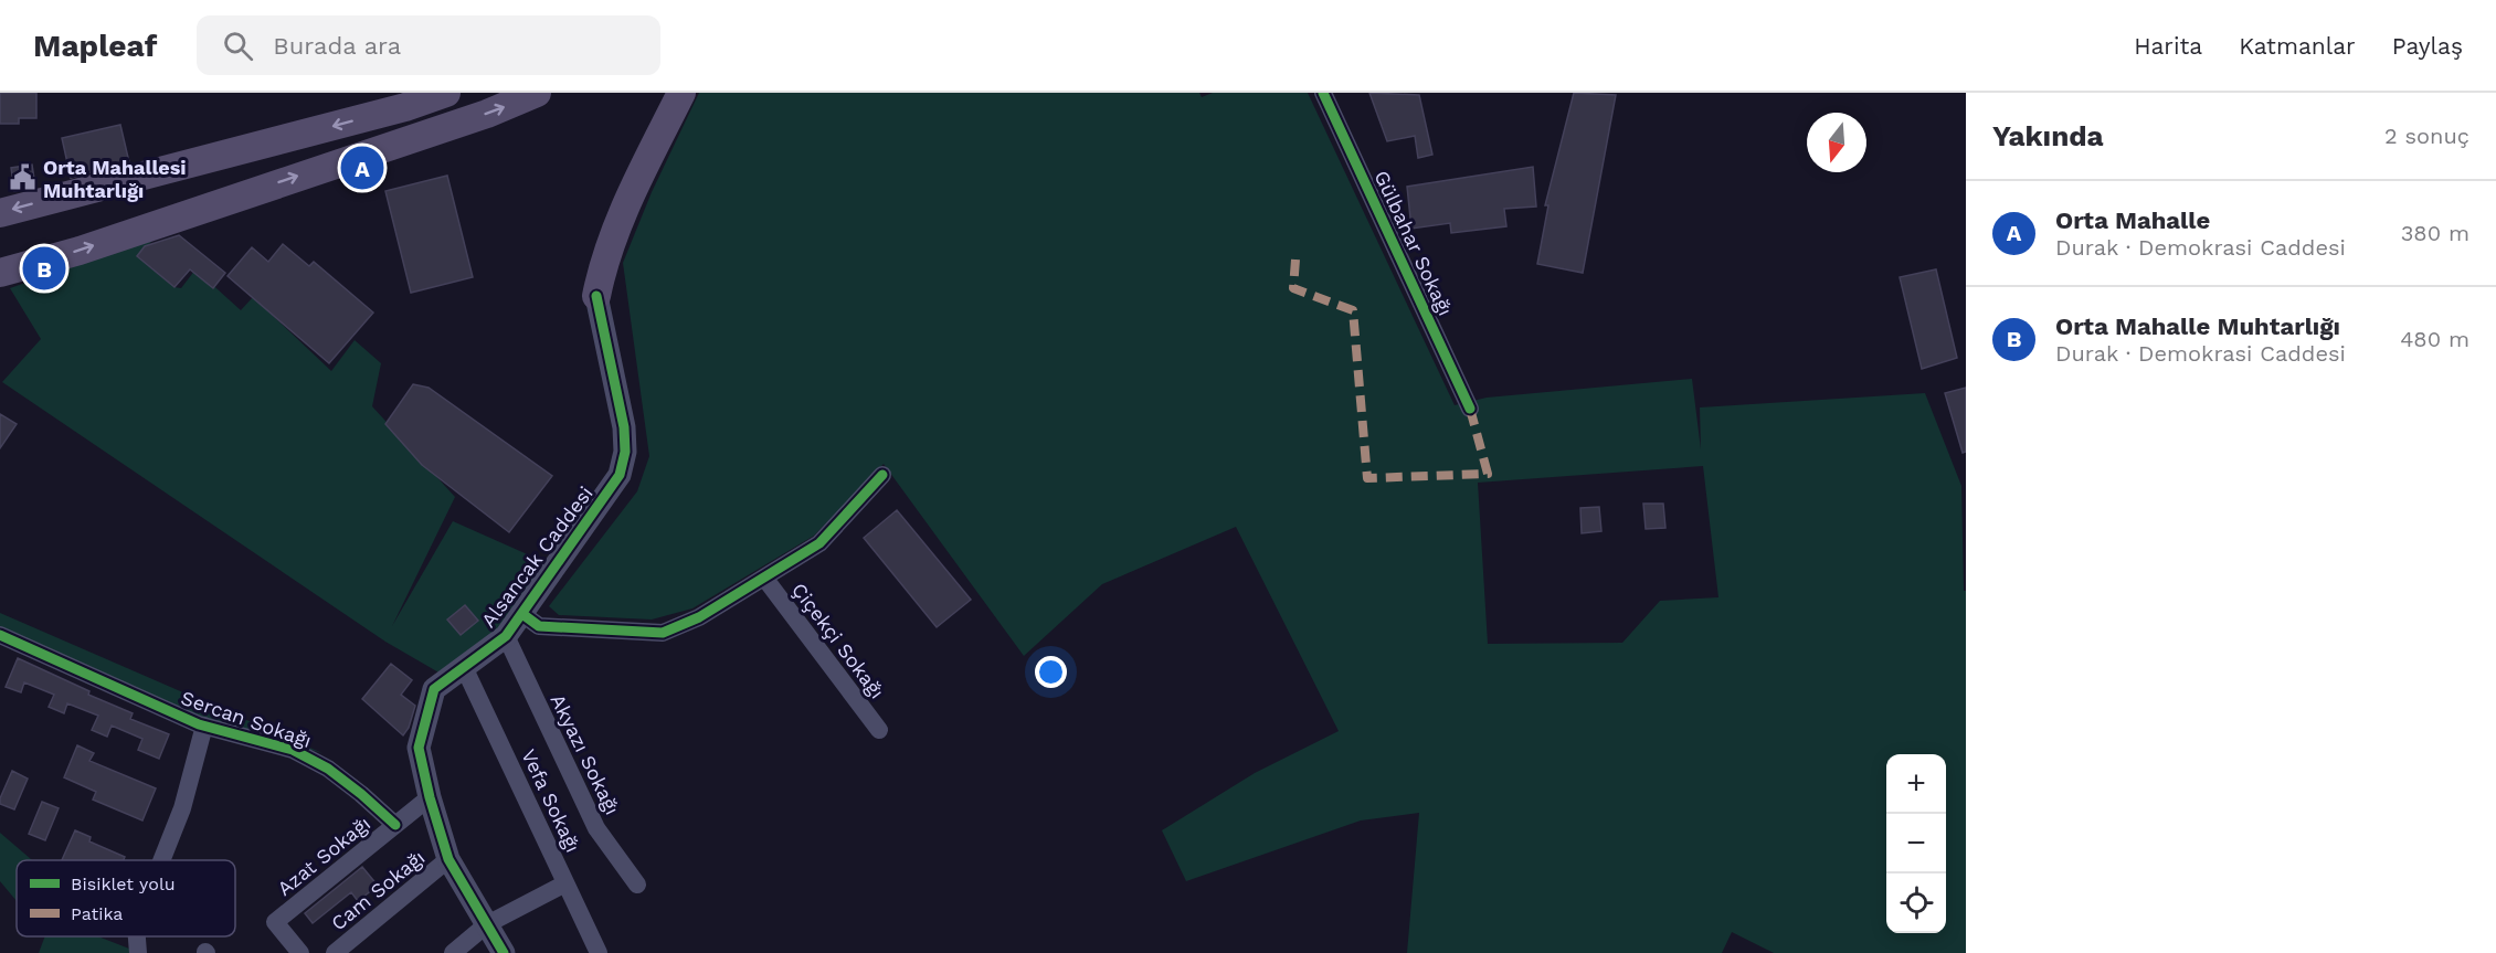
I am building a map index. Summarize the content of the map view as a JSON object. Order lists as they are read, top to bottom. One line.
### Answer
{"streets":{"street":["Gülbahar Sokağı","Alsancak Caddesi","Çiçekçi Sokağı","Sercan Sokağı","Akyazı Sokağı","Vefa Sokağı","Azat Sokağı","Cam Sokağı"]},"crossings":[["Alsancak Caddesi","Akyazı Sokağı"],["Alsancak Caddesi","Vefa Sokağı"],["Alsancak Caddesi","Azat Sokağı"],["Alsancak Caddesi","Cam Sokağı"],["Sercan Sokağı","Azat Sokağı"]],"places":{"public building":["Orta Mahallesi Muhtarlığı"]},"legend":["Bisiklet yolu","Patika"],"north":"bottom","page":{"header":"Mapleaf","search":"Burada ara","nav":["Harita","Katmanlar","Paylaş"],"heading":["Yakında","2 sonuç"],"pins":["A","B"],"list":[{"mark":"A","name":"Orta Mahalle","note":"Durak · Demokrasi Caddesi","value":"380 m"},{"mark":"B","name":"Orta Mahalle Muhtarlığı","note":"Durak · Demokrasi Caddesi","value":"480 m"}],"map_buttons":["+","−"]}}
